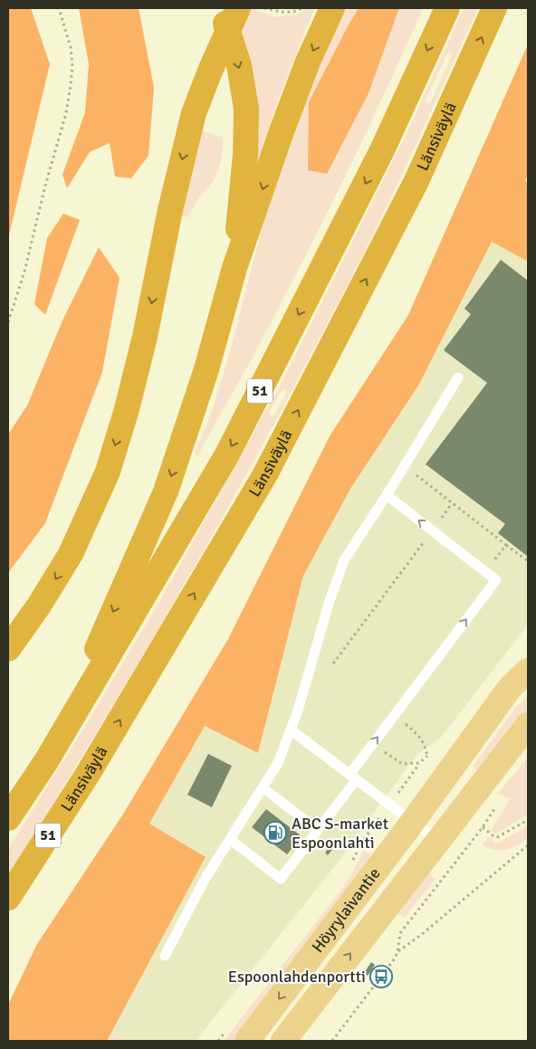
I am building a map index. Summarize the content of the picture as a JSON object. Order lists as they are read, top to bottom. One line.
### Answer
{"streets":{"highway":["Länsiväylä","51"],"main road":["Höyrylaivantie"]},"places":{"fuel station":["ABC S-market Espoonlahti"],"bus stop":["Espoonlahdenportti"]}}
